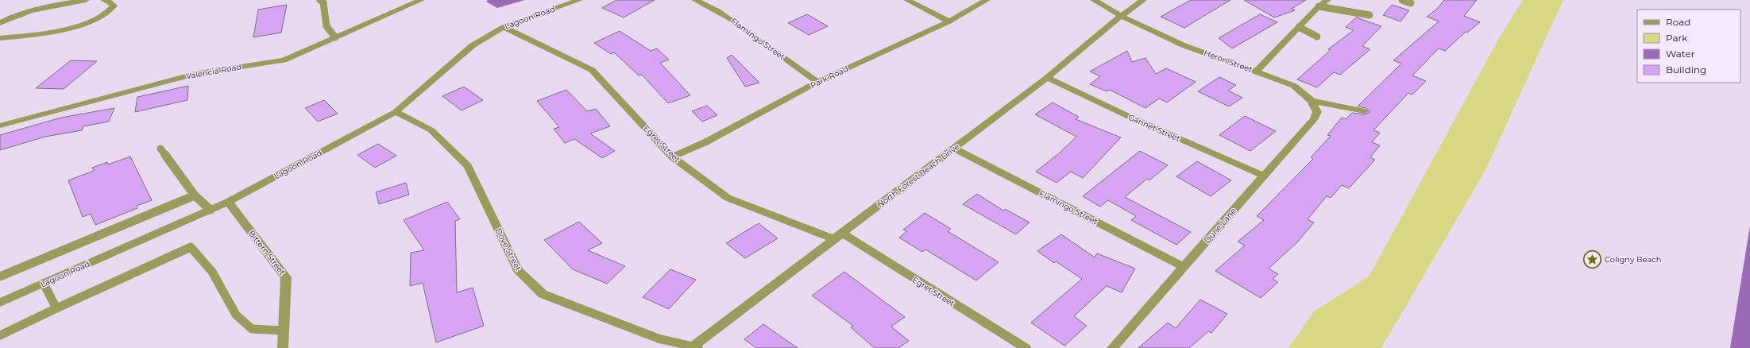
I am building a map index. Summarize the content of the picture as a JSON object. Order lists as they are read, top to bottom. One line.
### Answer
{"streets":{"street":["Lagoon Road","Flamingo Street","Heron Street","Valencia Road","Park Road","Gannet Street","Egret Street","North Forest Beach Drive","Dune Lane","Dove Street","Bittern Street"]},"crossings":[["Lagoon Road","Egret Street"],["Lagoon Road","Dove Street"],["Lagoon Road","Bittern Street"],["Flamingo Street","Park Road"],["Flamingo Street","North Forest Beach Drive"],["Flamingo Street","Dune Lane"],["Heron Street","North Forest Beach Drive"],["Heron Street","Dune Lane"],["Park Road","Egret Street"],["Gannet Street","North Forest Beach Drive"],["Gannet Street","Dune Lane"],["Egret Street","North Forest Beach Drive"],["North Forest Beach Drive","Dove Street"]],"places":{"place":["Coligny Beach"]},"legend":["Road","Park","Water","Building"]}
